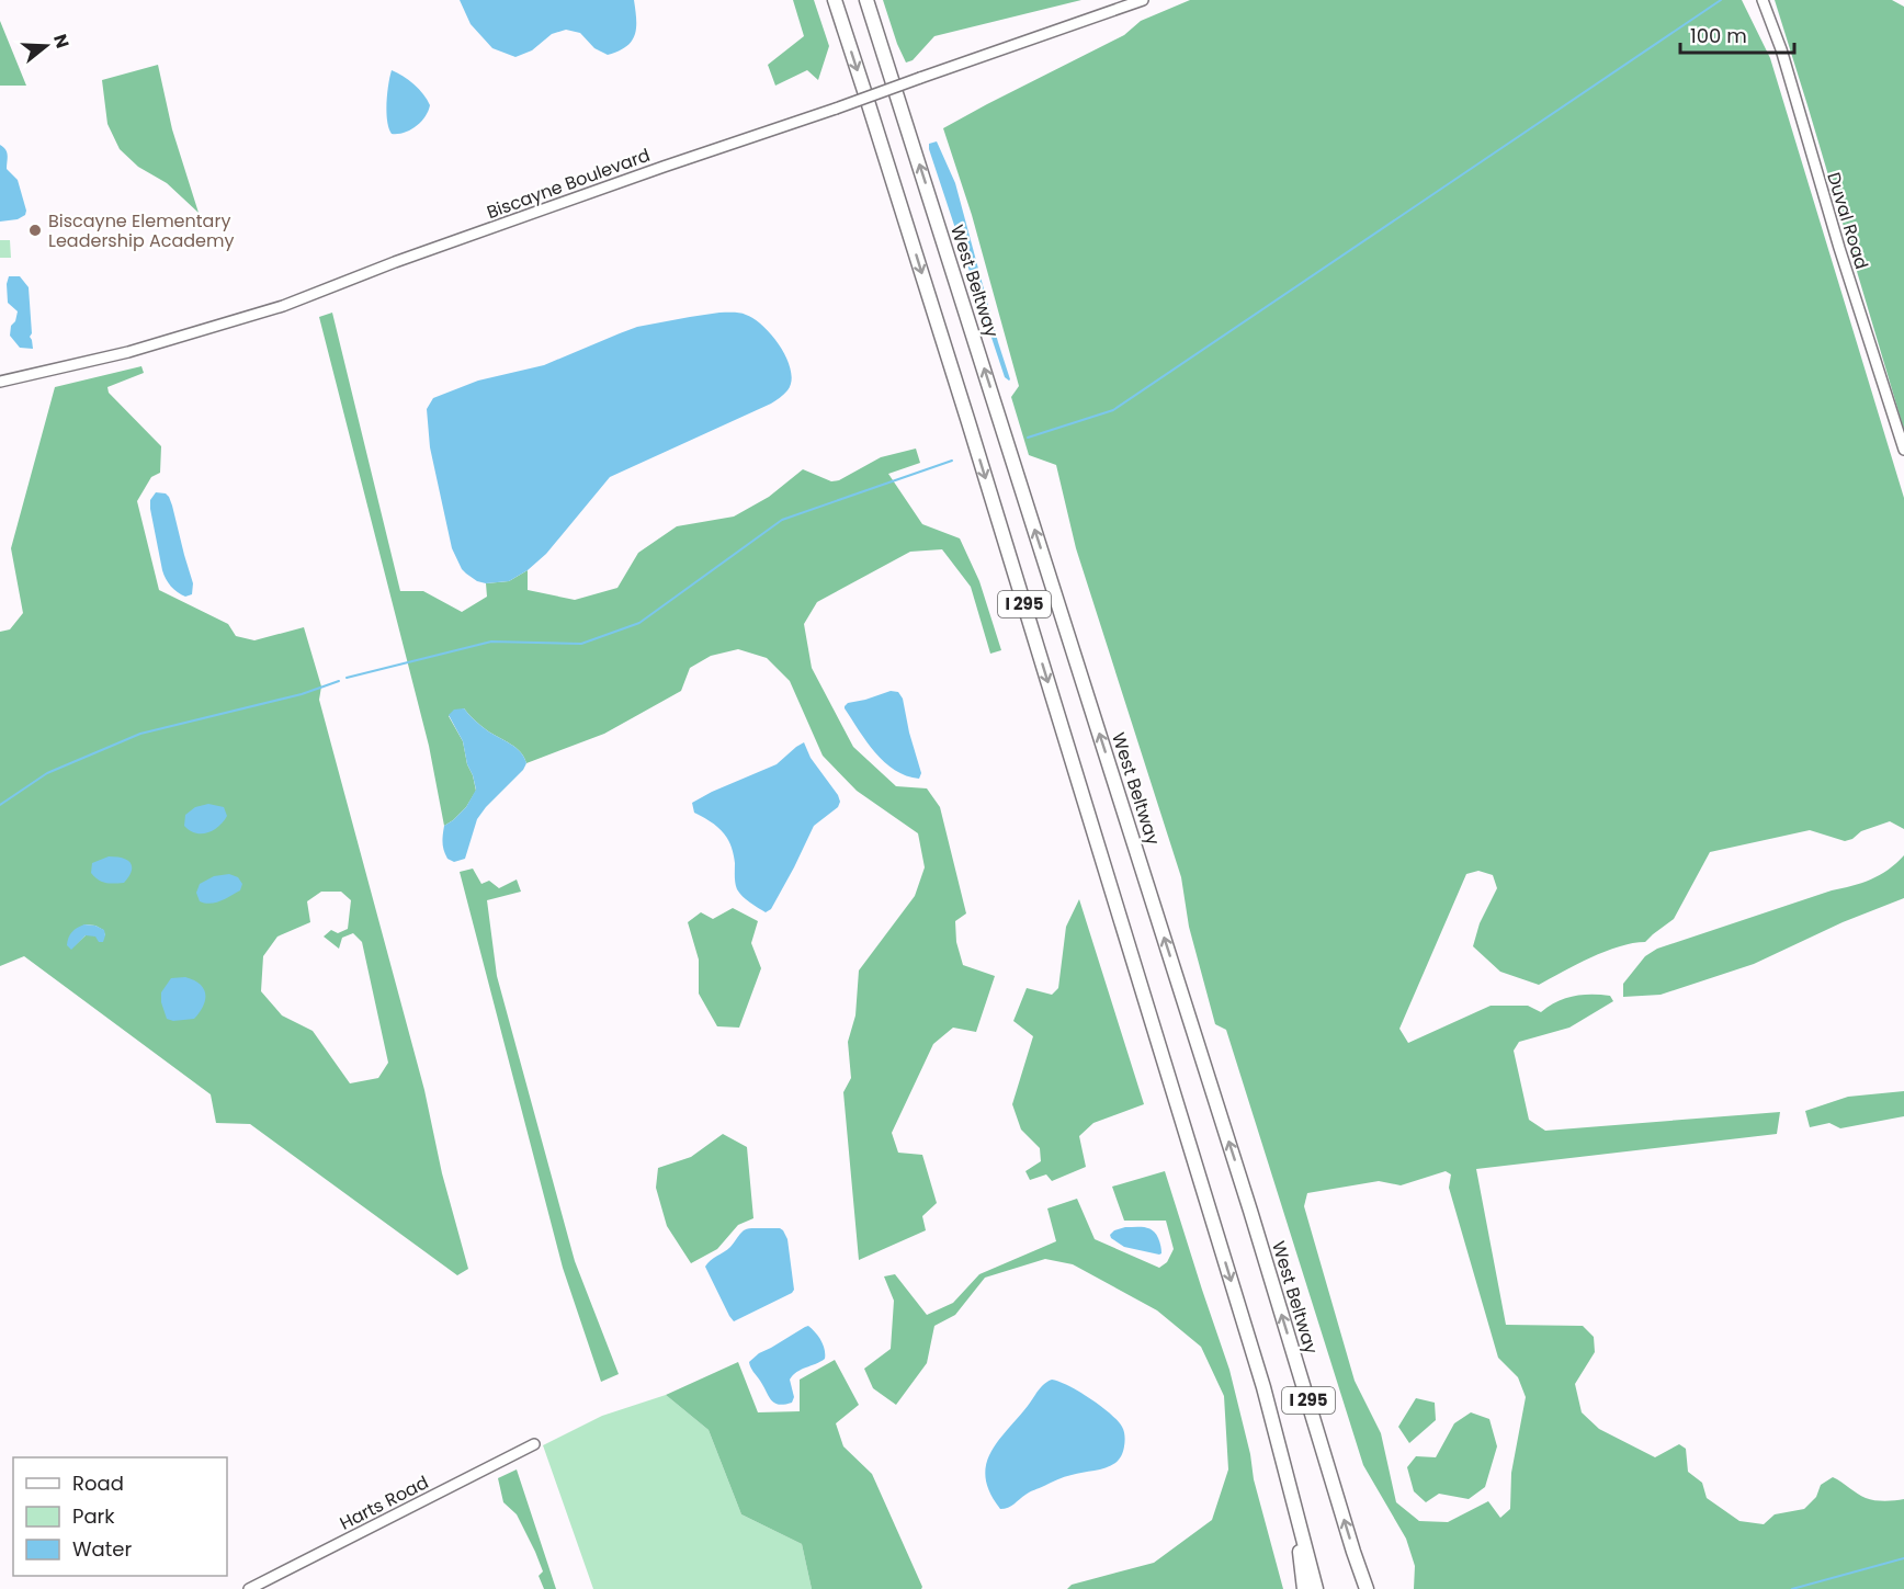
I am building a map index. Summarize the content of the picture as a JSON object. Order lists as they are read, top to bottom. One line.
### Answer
{"streets":{"highway":["West Beltway","I 295"],"street":["Biscayne Boulevard","Duval Road","Harts Road"]},"places":["Biscayne Elementary Leadership Academy"],"legend":["Road","Park","Water"],"scale_bar":"100 m","north":"right"}
